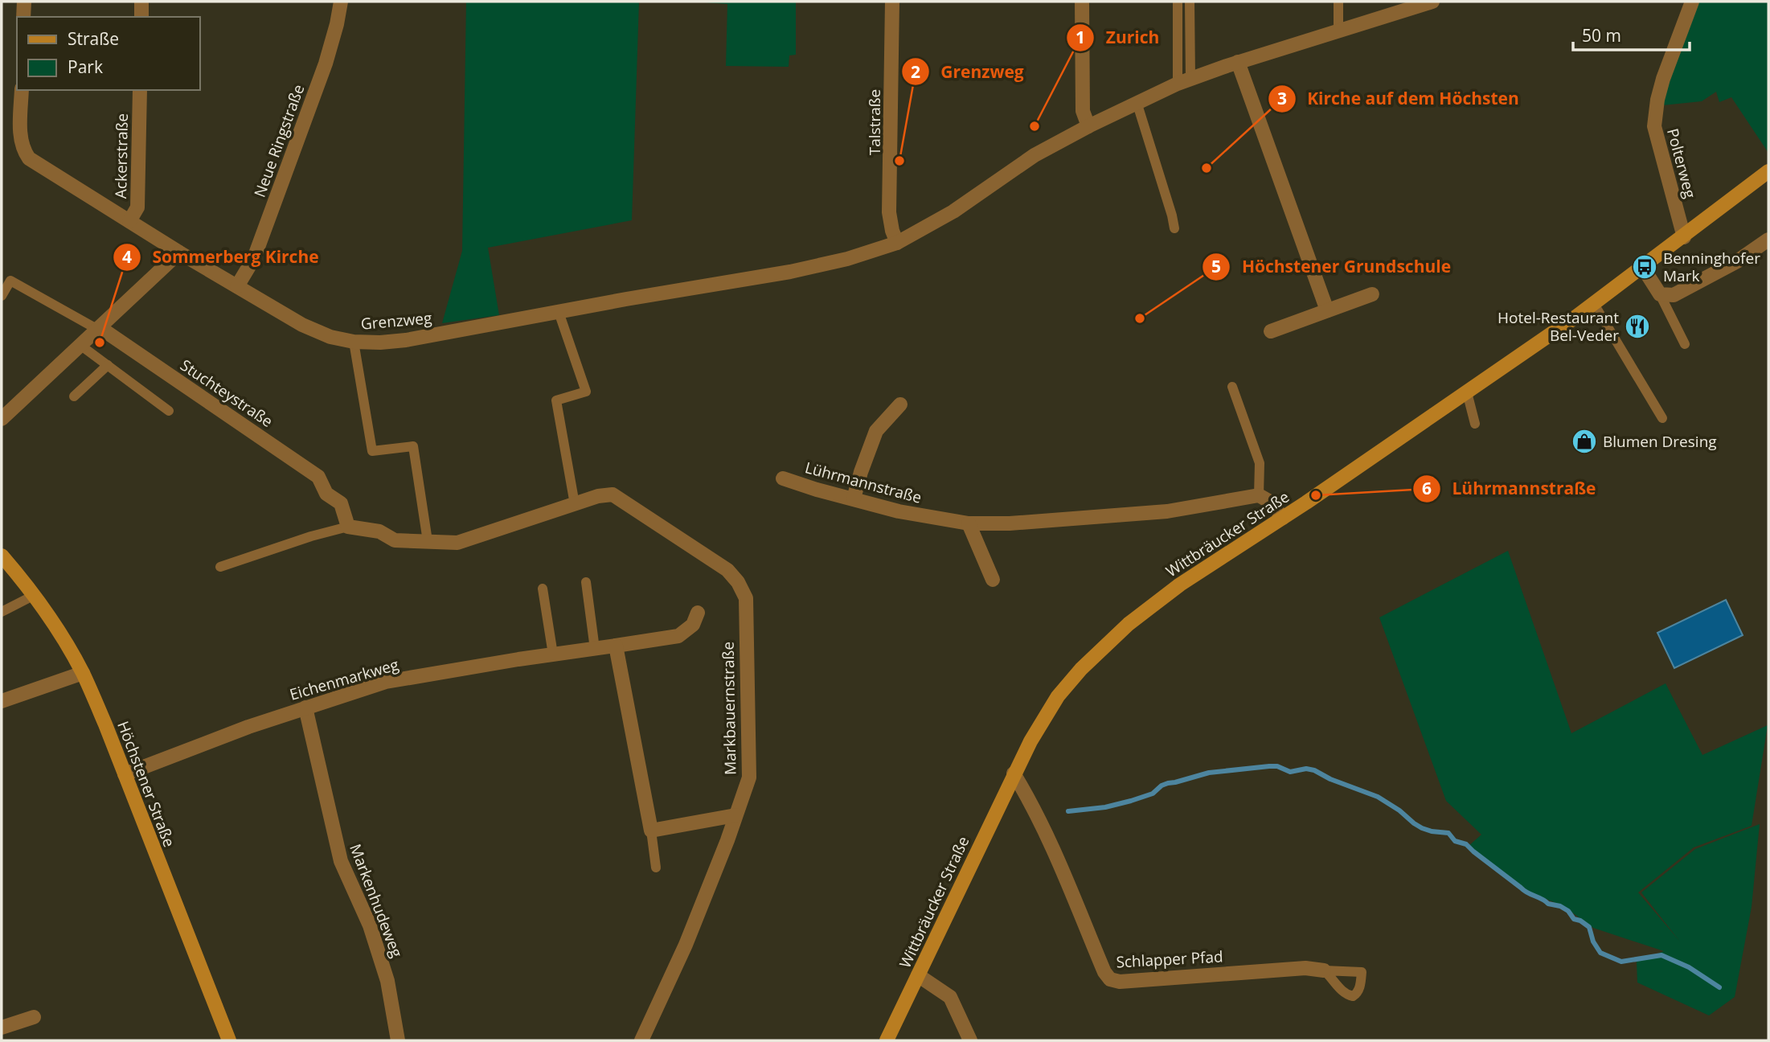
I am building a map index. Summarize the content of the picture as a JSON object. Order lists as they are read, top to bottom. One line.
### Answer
{"streets":{"main road":["Wittbräucker Straße","Höchstener Straße"],"street":["Talstraße","Neue Ringstraße","Ackerstraße","Polterweg","Grenzweg","Stuchteystraße","Lührmannstraße","Eichenmarkweg","Markbauernstraße","Markenhudeweg","Schlapper Pfad"]},"crossings":[["Talstraße","Grenzweg"],["Neue Ringstraße","Grenzweg"],["Ackerstraße","Grenzweg"],["Polterweg","Wittbräucker Straße"],["Stuchteystraße","Markbauernstraße"],["Wittbräucker Straße","Schlapper Pfad"],["Eichenmarkweg","Höchstener Straße"],["Eichenmarkweg","Markenhudeweg"]],"places":{"other":["Zurich","Grenzweg","Kirche auf dem Höchsten","Höchstener Grundschule","Sommerberg Kirche","Lührmannstraße"],"bus stop":["Benninghofer Mark"],"restaurant":["Hotel-Restaurant Bel-Veder"],"shop":["Blumen Dresing"]},"legend":["Straße","Park"],"scale_bar":"50 m"}
